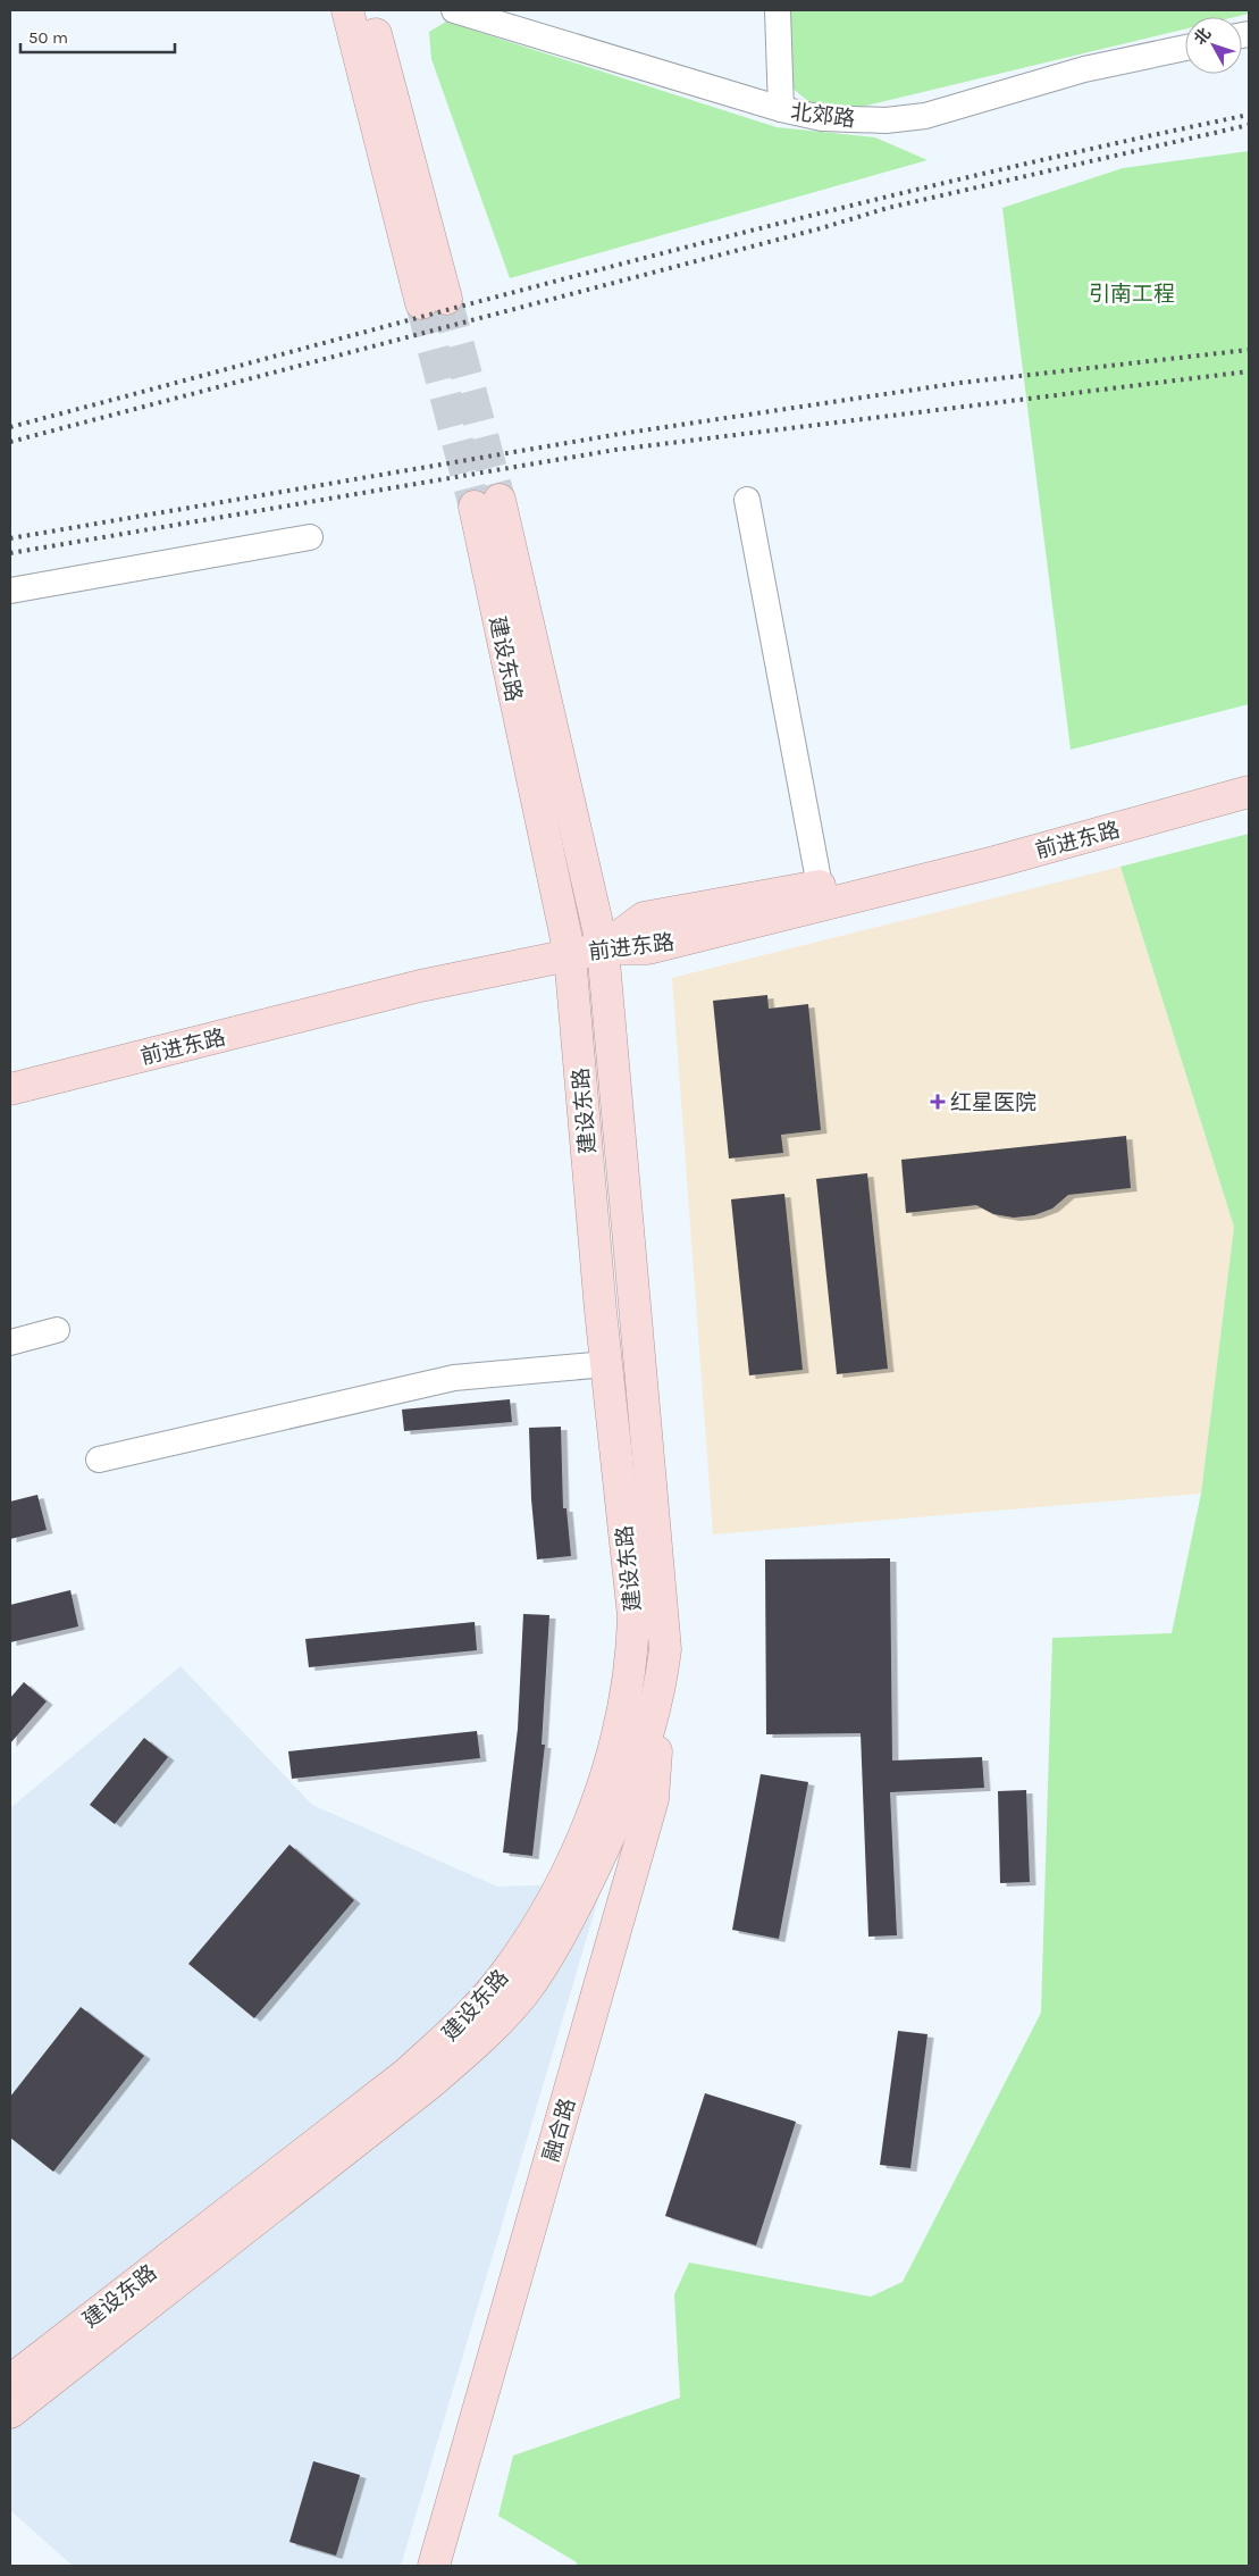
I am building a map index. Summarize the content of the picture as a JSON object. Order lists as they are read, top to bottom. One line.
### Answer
{"streets":{"main road":["建设东路","前进东路","融合路"],"street":["北郊路"]},"crossings":[["建设东路","前进东路"],["建设东路","融合路"]],"parks":["引南工程"],"places":{"health":["红星医院"]},"scale_bar":"50 m","north":"top left"}
